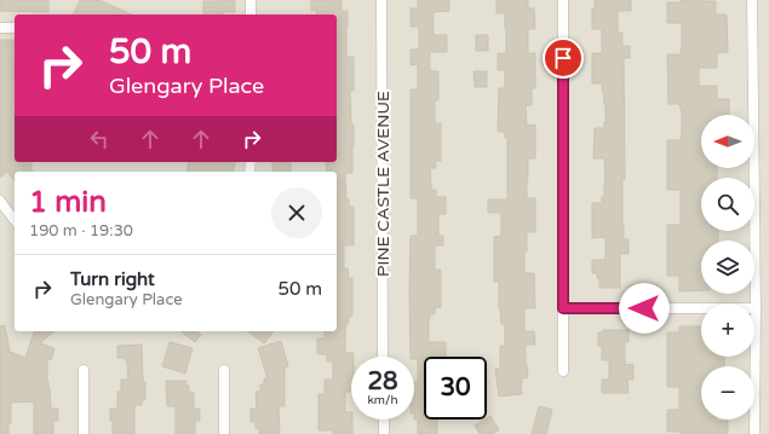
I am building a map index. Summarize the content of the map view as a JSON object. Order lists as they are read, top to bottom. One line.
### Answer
{"streets":{"street":["PINE CASTLE AVENUE"]},"north":"left","page":{"turn":["50 m","Glengary Place"],"map_buttons":["+","−"],"heading":["1 min","190 m · 19:30"],"list":[{"name":"Turn right","note":"Glengary Place","value":"50 m"}],"speed":"28 km/h","limit":"30"}}
